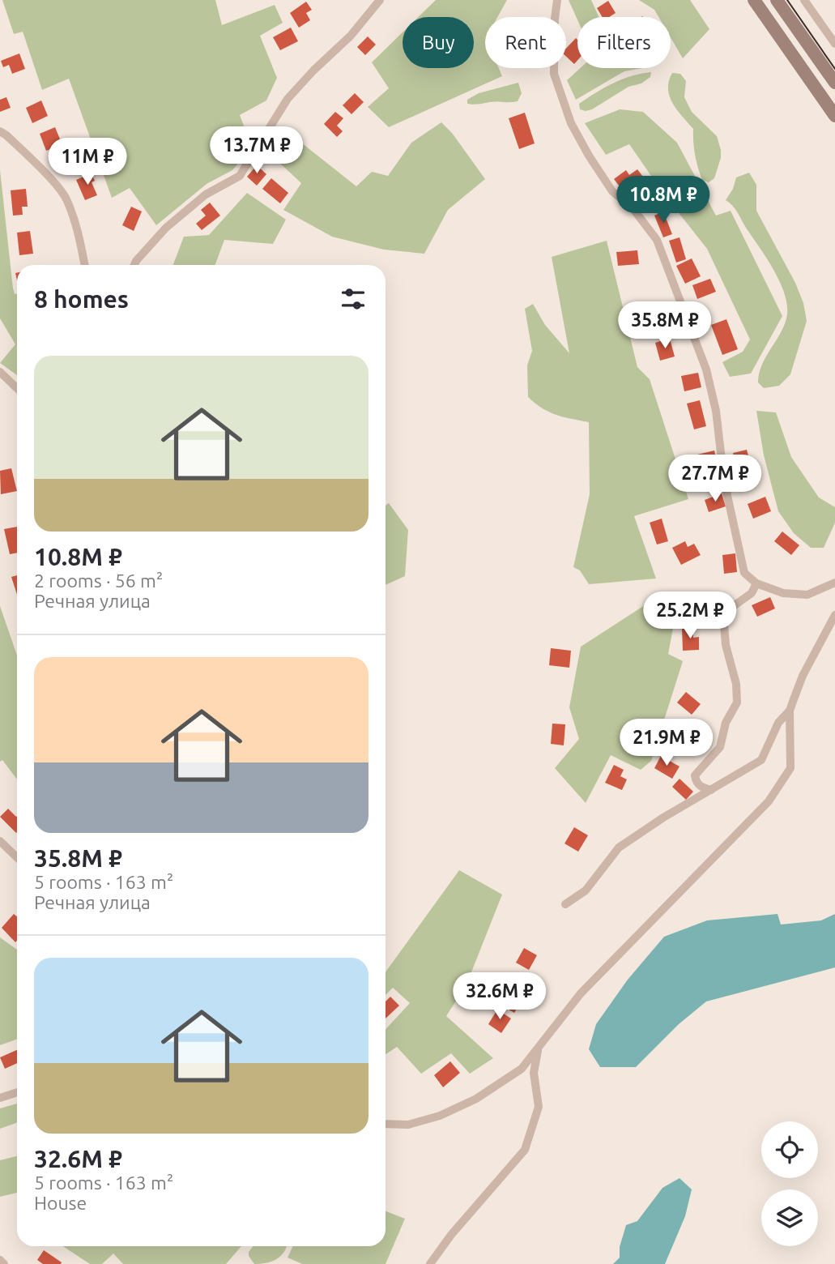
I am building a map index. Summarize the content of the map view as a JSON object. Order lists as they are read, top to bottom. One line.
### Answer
{"page":{"chip":["Buy","Rent","Filters"],"price":["13.7M ₽","11M ₽","10.8M ₽","35.8M ₽","27.7M ₽","25.2M ₽","21.9M ₽","32.6M ₽"],"heading":"8 homes","list":[{"name":"10.8M ₽","note":"2 rooms · 56 m² · Речная улица"},{"name":"35.8M ₽","note":"5 rooms · 163 m² · Речная улица"},{"name":"32.6M ₽","note":"5 rooms · 163 m² · House"}]}}
